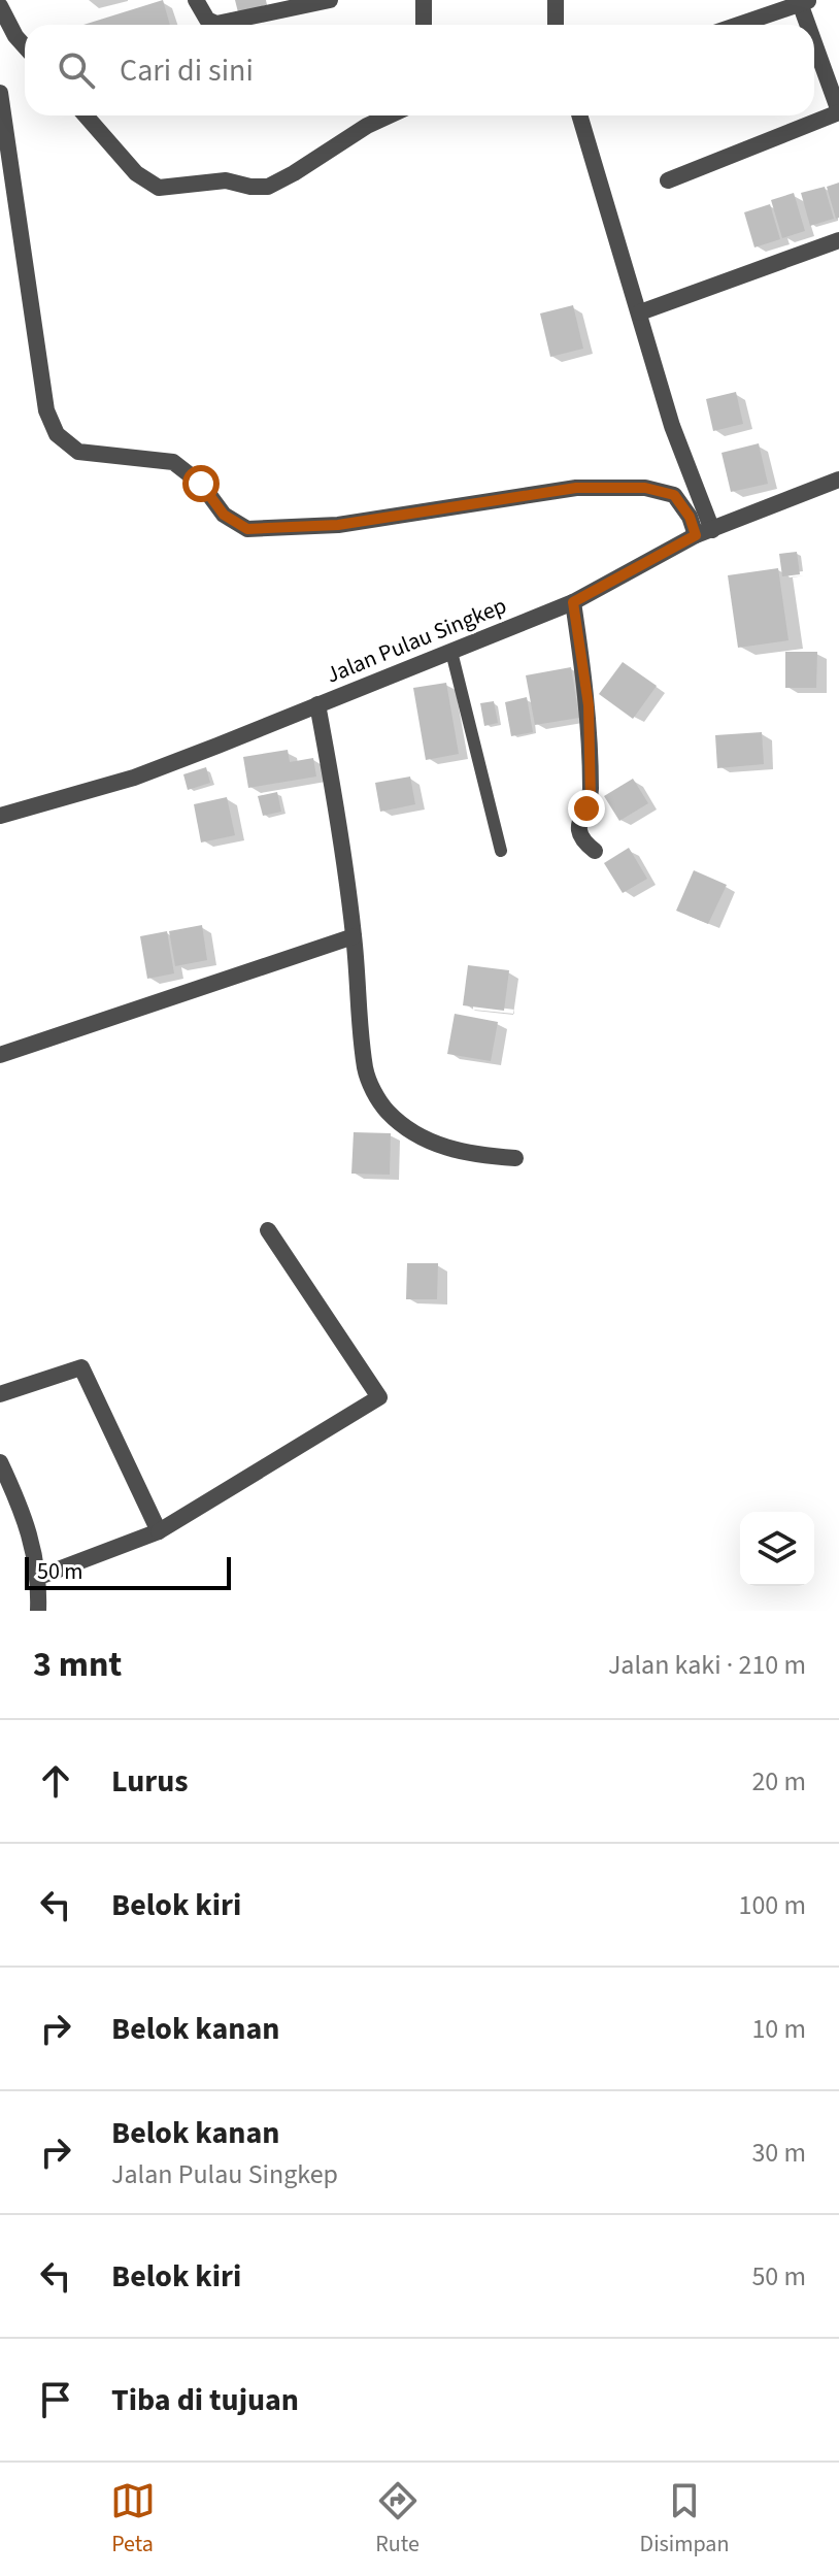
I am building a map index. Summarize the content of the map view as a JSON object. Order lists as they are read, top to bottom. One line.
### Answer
{"streets":{"street":["Jalan Pulau Singkep"]},"scale_bar":"50 m","page":{"search":"Cari di sini","scale":"50 m","heading":["3 mnt","Jalan kaki · 210 m"],"list":[["Lurus","20 m"],["Belok kiri","100 m"],["Belok kanan","10 m"],["Belok kanan","Jalan Pulau Singkep","30 m"],["Belok kiri","50 m"],"Tiba di tujuan"],"nav":["Peta","Rute","Disimpan"]}}
